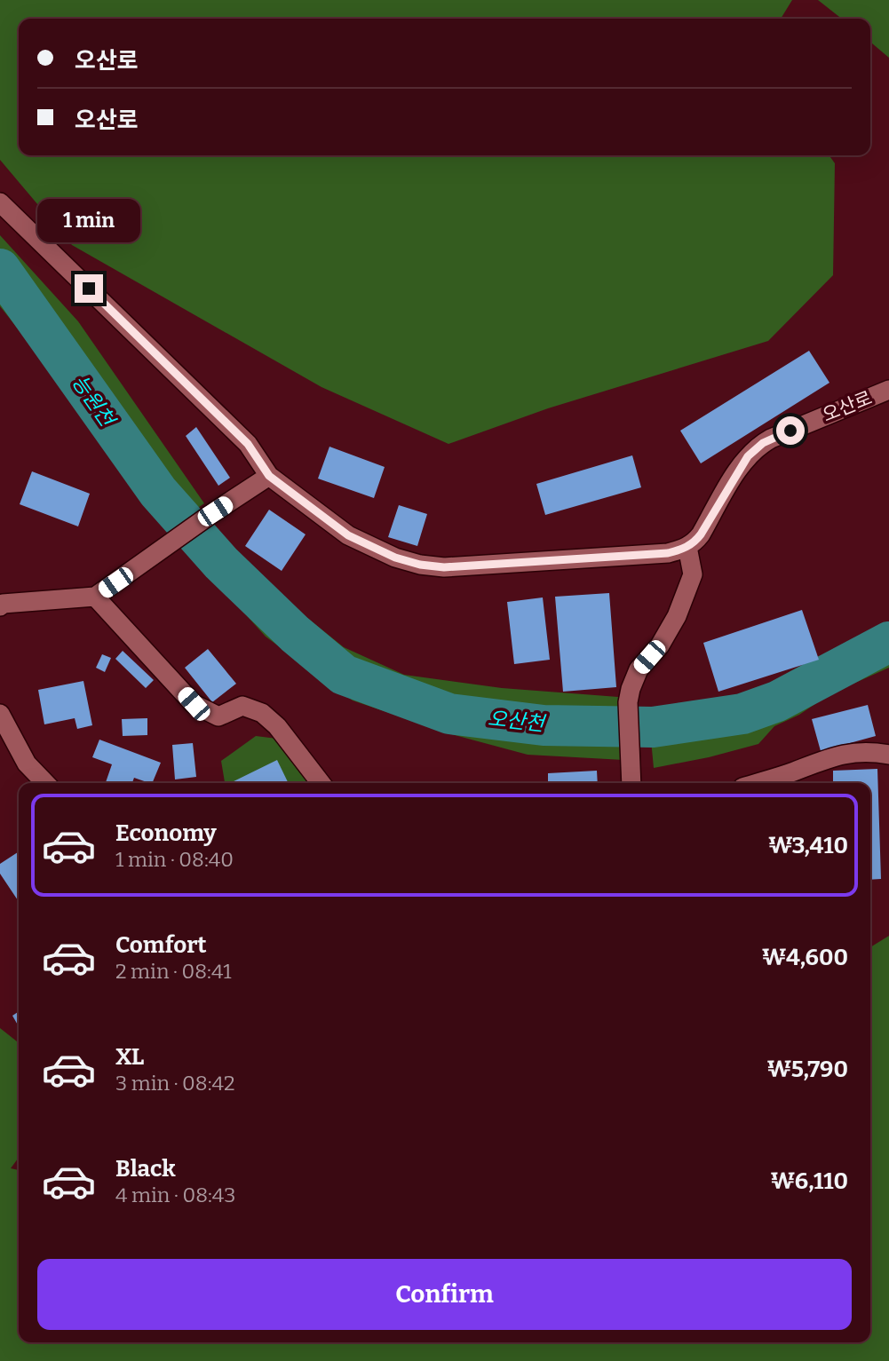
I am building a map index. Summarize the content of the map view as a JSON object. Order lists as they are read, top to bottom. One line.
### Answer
{"streets":{"street":["오산로"]},"water":["능원천","오산천"],"page":{"banner":["오산로","오산로"],"bubble":"1 min","list":[{"name":"Economy","note":"1 min · 08:40","value":"₩3,410"},{"name":"Comfort","note":"2 min · 08:41","value":"₩4,600"},{"name":"XL","note":"3 min · 08:42","value":"₩5,790"},{"name":"Black","note":"4 min · 08:43","value":"₩6,110"}],"buttons":"Confirm"}}
